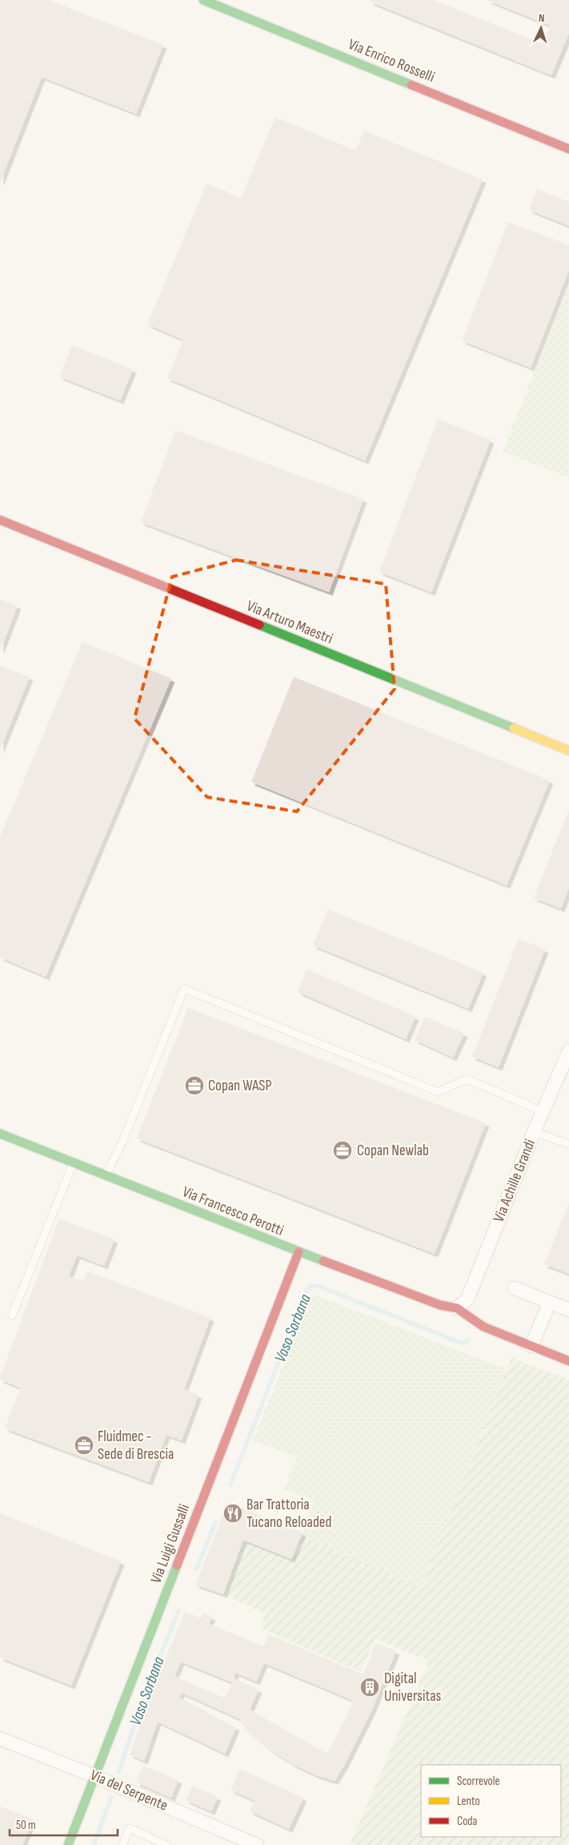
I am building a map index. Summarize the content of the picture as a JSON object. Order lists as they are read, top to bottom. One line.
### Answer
{"streets":{"street":["Via Enrico Rosselli","Via Arturo Maestri","Via Achille Grandi","Via Francesco Perotti","Via Luigi Gussalli","Via del Serpente"]},"crossings":[["Via Achille Grandi","Via Francesco Perotti"],["Via Francesco Perotti","Via Luigi Gussalli"],["Via Luigi Gussalli","Via del Serpente"]],"water":["Vaso Sorbana"],"places":{"office":["Copan WASP","Copan Newlab","Fluidmec - Sede di Brescia"],"restaurant":["Bar Trattoria Tucano Reloaded"],"building":["Digital Universitas"]},"legend":["Scorrevole","Lento","Coda"],"scale_bar":"50 m","north":"top"}
